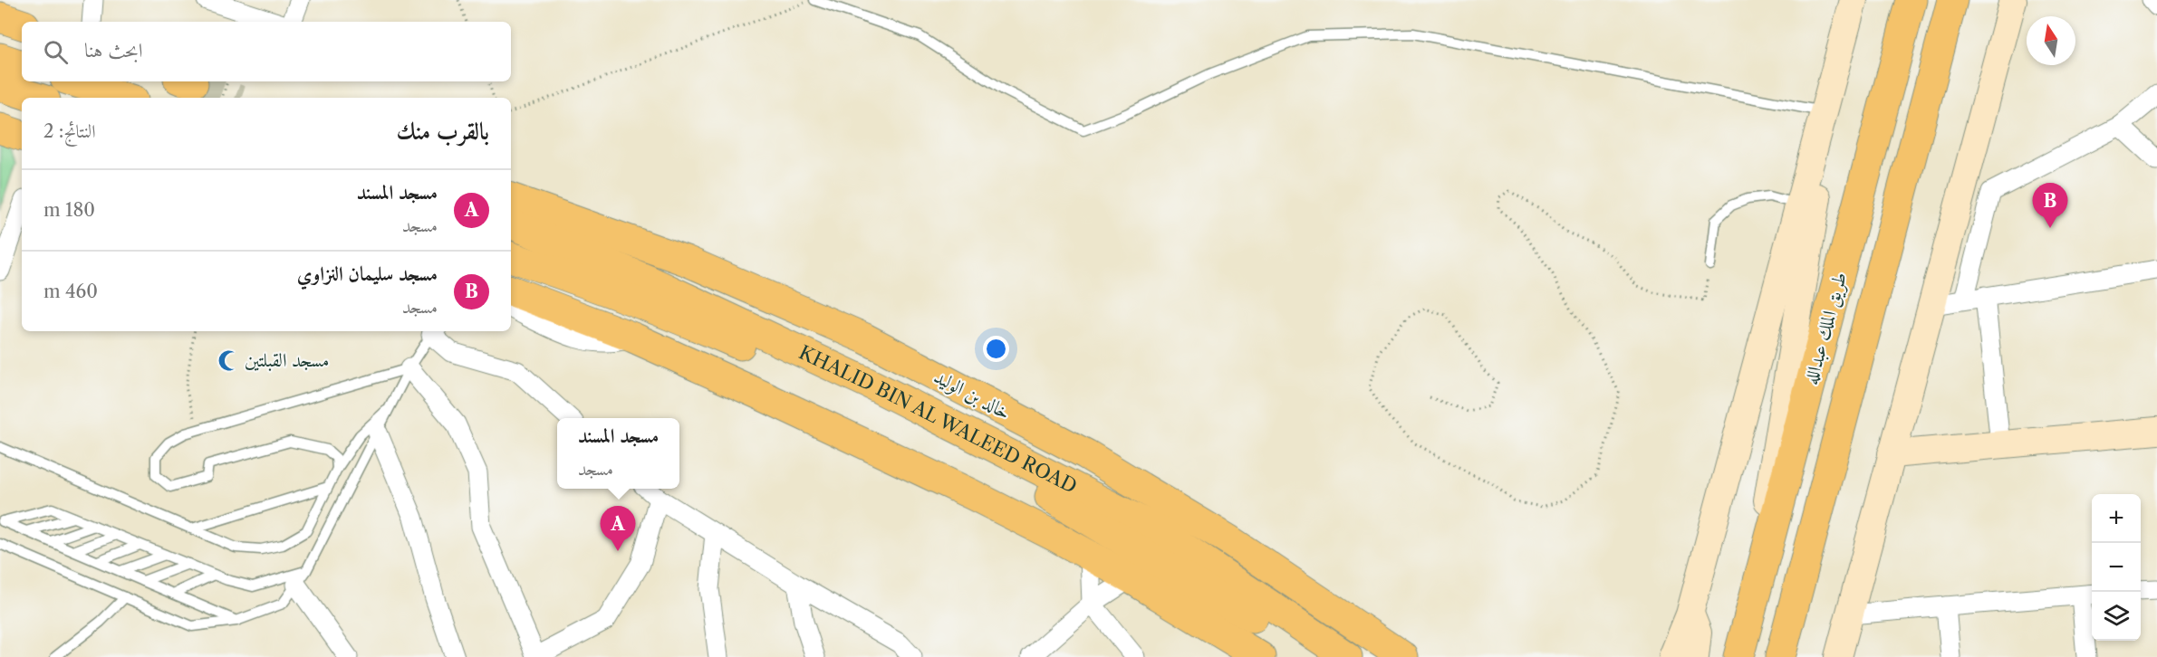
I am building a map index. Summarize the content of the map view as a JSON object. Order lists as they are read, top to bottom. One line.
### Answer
{"streets":{"highway":["طريق الملك عبدالله","خالد بن الوليد","KHALID BIN AL WALEED ROAD"]},"places":{"mosque":["مسجد القبلتين"]},"north":"top","page":{"search":"ابحث هنا","heading":["بالقرب منك","النتائج: 2"],"list":[{"mark":"A","name":"مسجد المسند","note":"مسجد","value":"180 m"},{"mark":"B","name":"مسجد سليمان النزاوي","note":"مسجد","value":"460 m"}],"pins":["B","A"],"popup":["مسجد المسند","مسجد"],"map_buttons":["+","−"]}}
